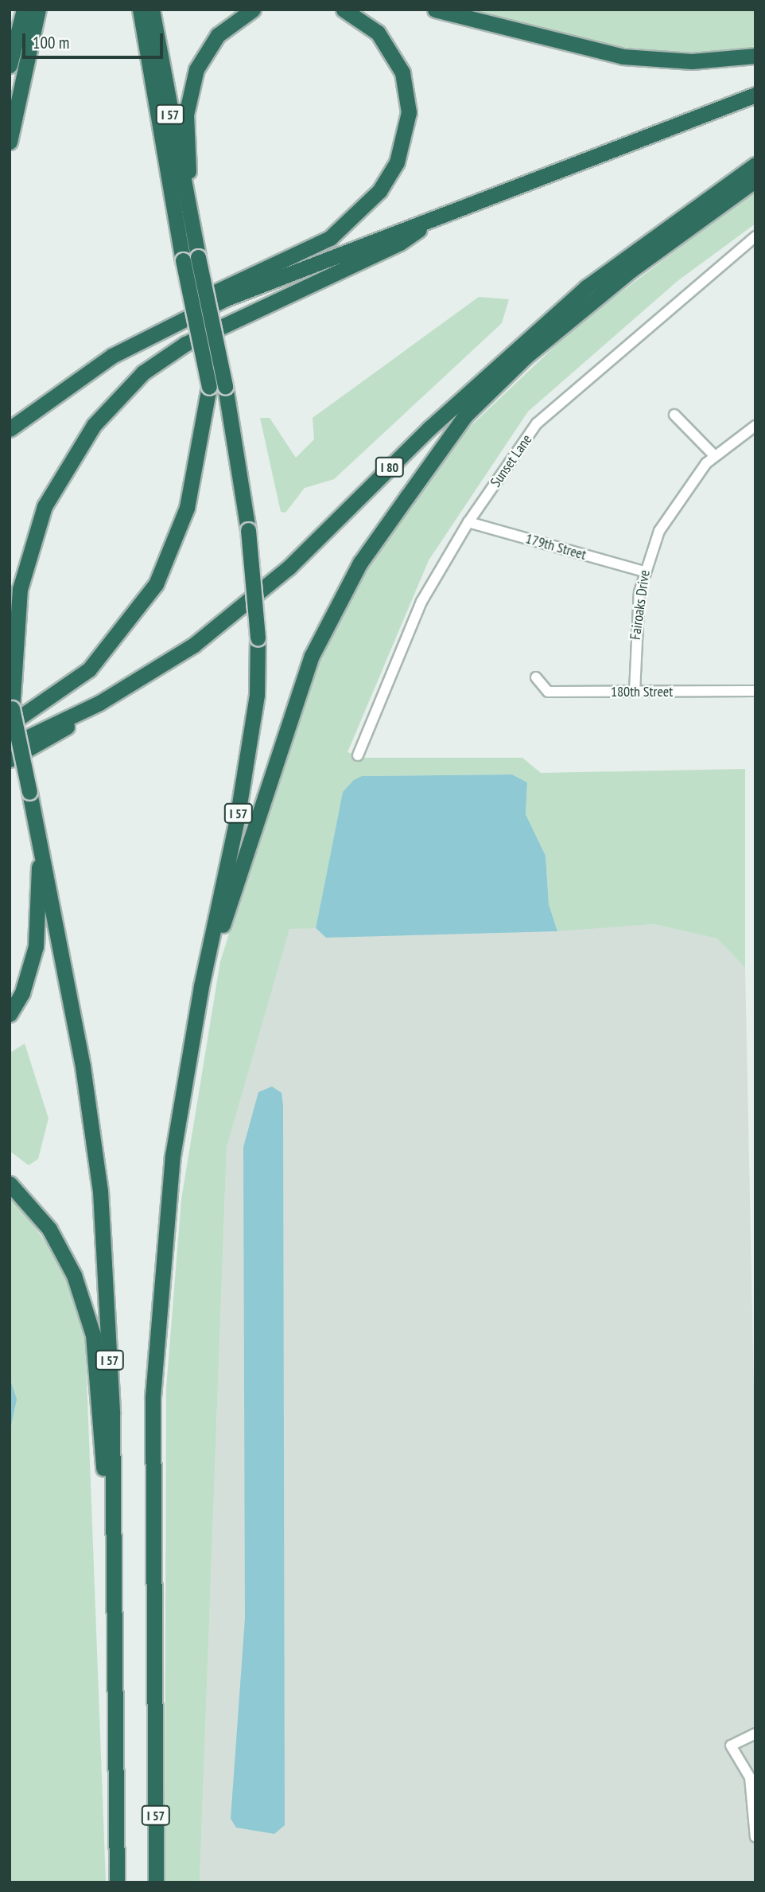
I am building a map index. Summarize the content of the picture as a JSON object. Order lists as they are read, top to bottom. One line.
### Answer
{"streets":{"highway":["I 57","I 80"],"street":["Sunset Lane","179th Street","Fairoaks Drive","180th Street"]},"crossings":[["Sunset Lane","179th Street"],["179th Street","Fairoaks Drive"],["Fairoaks Drive","180th Street"]],"scale_bar":"100 m"}
